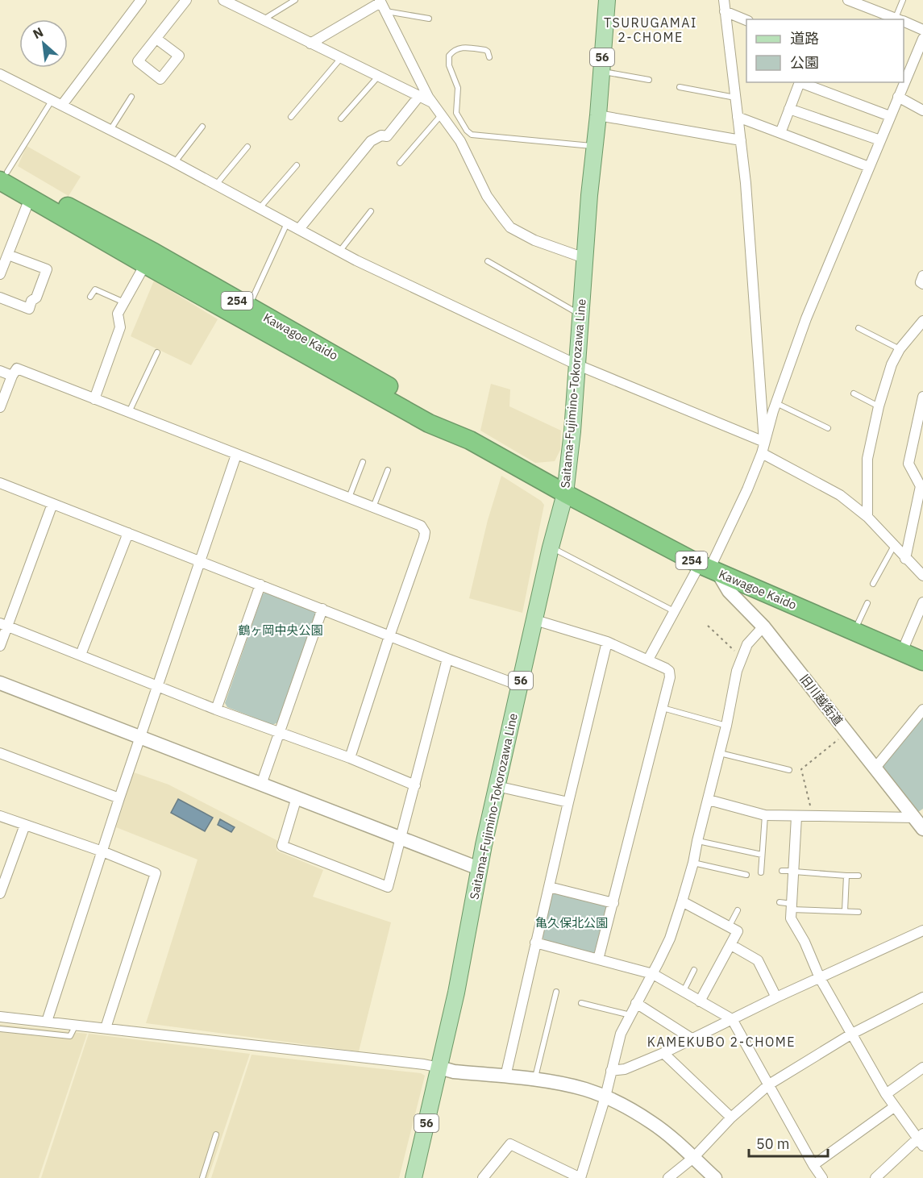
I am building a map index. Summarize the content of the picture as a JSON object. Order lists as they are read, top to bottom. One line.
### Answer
{"streets":{"highway":["254","Kawagoe Kaido"],"main road":["56","Saitama-Fujimino-Tokorozawa Line"],"street":["旧川越街道"]},"crossings":[["Kawagoe Kaido","Saitama-Fujimino-Tokorozawa Line"],["Kawagoe Kaido","旧川越街道"]],"districts":["TSURUGAMAI 2-CHOME","KAMEKUBO 2-CHOME"],"parks":["鶴ヶ岡中央公園","亀久保北公園"],"legend":["道路","公園"],"scale_bar":"50 m","north":"top left"}
